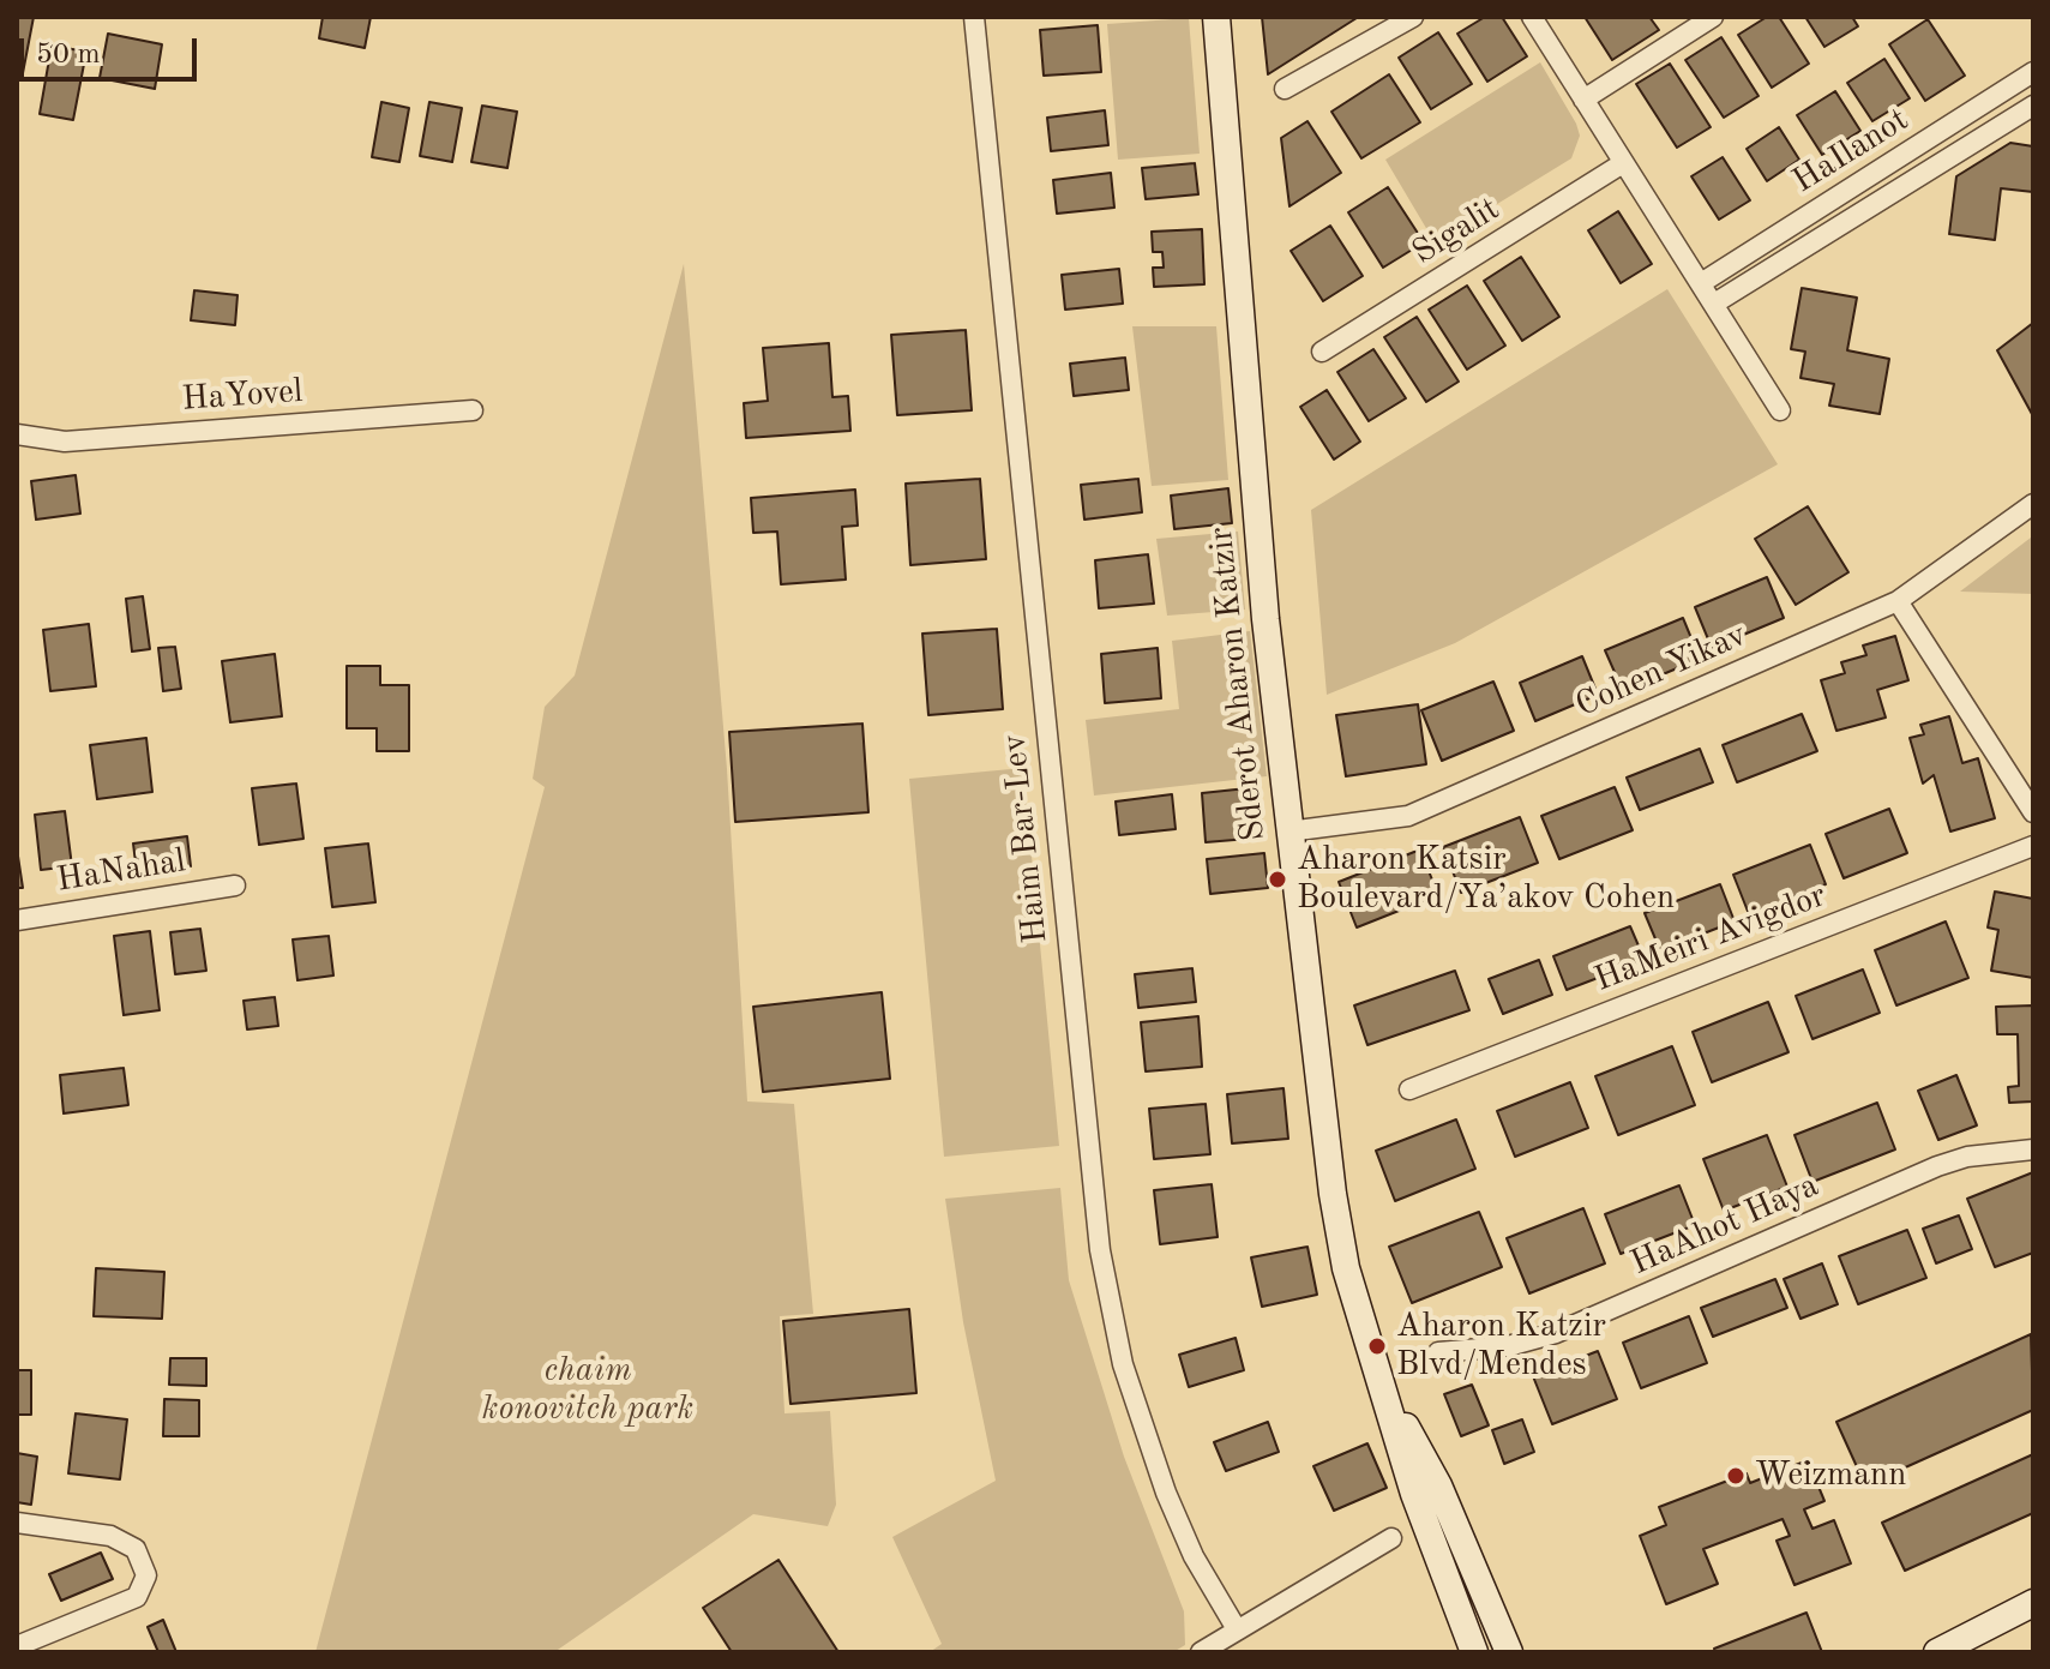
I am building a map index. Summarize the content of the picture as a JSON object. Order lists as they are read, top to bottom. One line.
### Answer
{"streets":{"street":["HaIlanot","Sigalit","HaYovel","Cohen Yikav","Sderot Aharon Katzir","Haim Bar-Lev","HaNahal","HaMeiri Avigdor","HaAhot Haya"]},"crossings":[["Cohen Yikav","Sderot Aharon Katzir"]],"parks":["chaim konovitch park"],"places":["Aharon Katsir Boulevard/Ya’akov Cohen","Aharon Katzir Blvd/Mendes","Weizmann"],"scale_bar":"50 m"}
